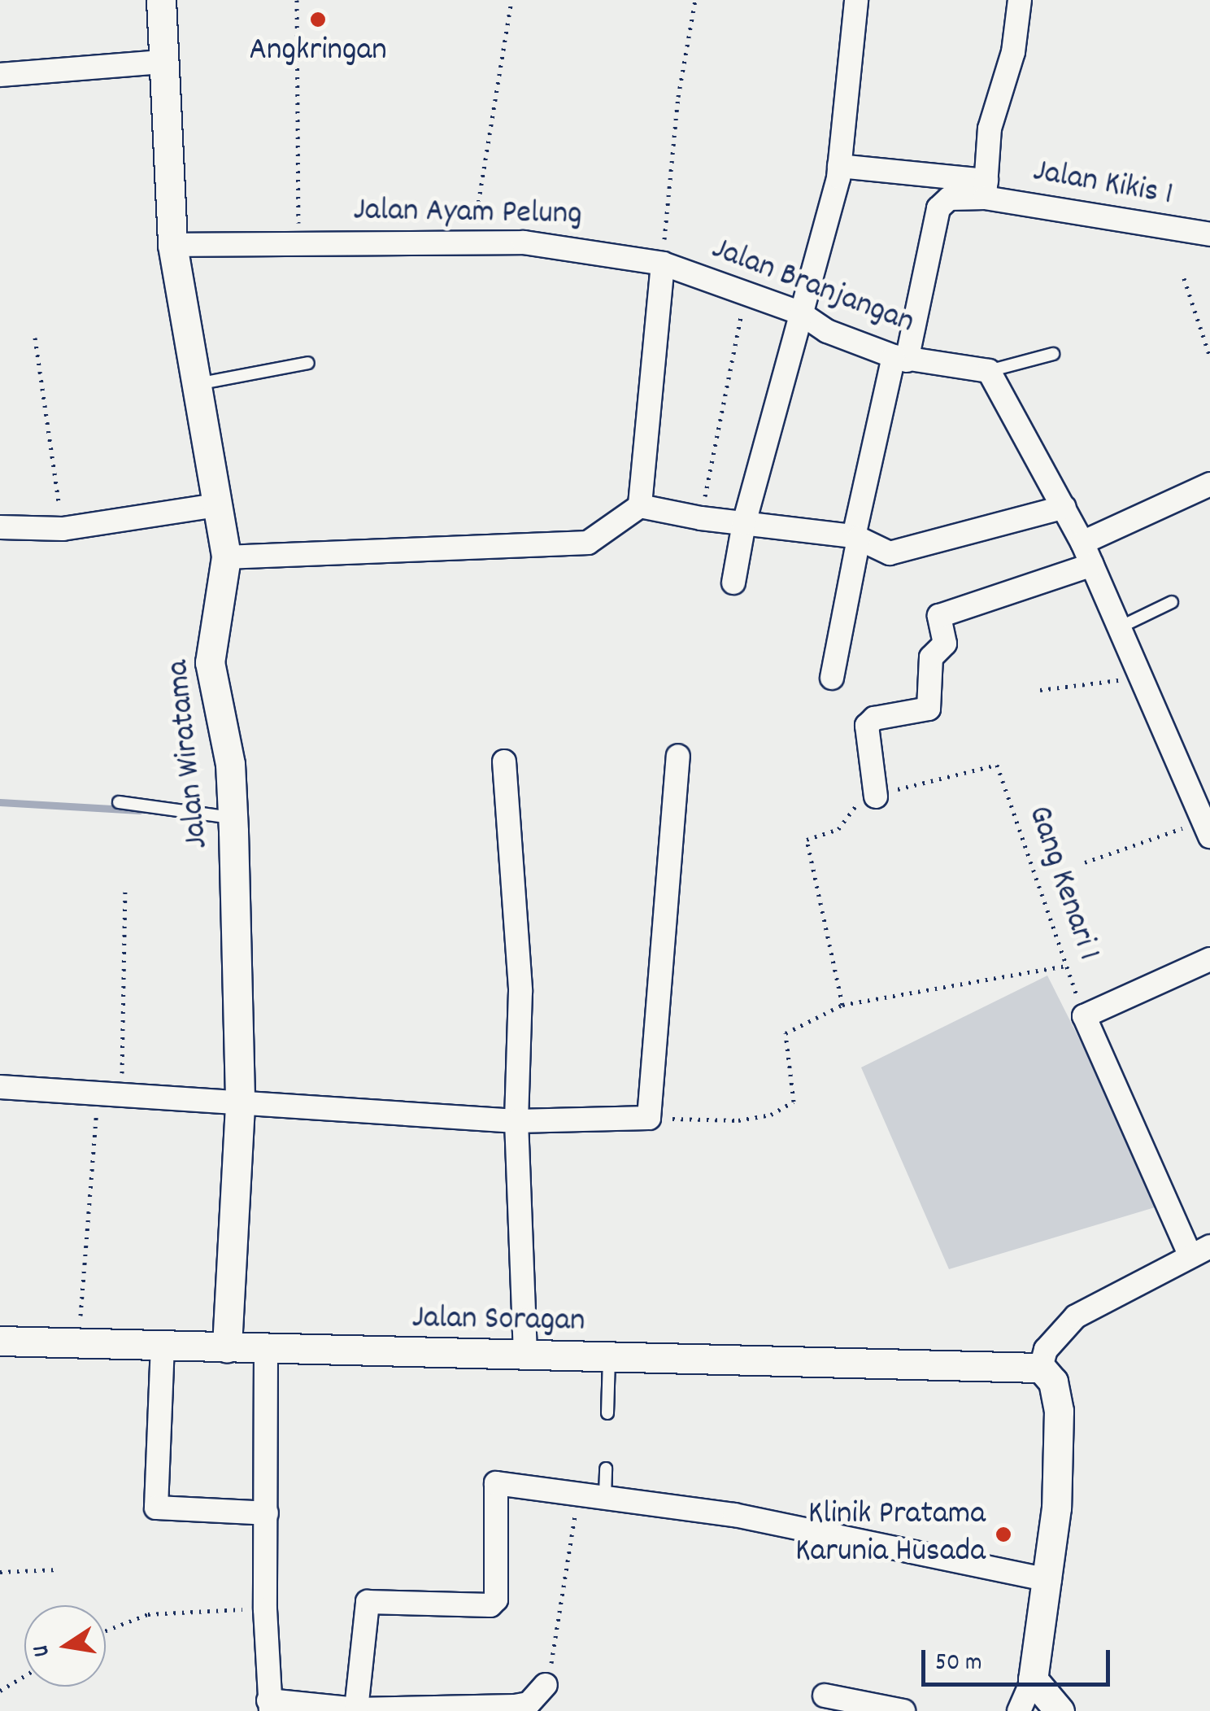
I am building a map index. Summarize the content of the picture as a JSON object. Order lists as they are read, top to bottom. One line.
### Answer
{"streets":{"street":["Jalan Kikis 1","Jalan Ayam Pelung","Jalan Branjangan","Jalan Wiratama","Jalan Soragan"],"path":["Gang Kenari 1"]},"crossings":[["Jalan Ayam Pelung","Jalan Branjangan"],["Jalan Ayam Pelung","Jalan Wiratama"],["Jalan Wiratama","Jalan Soragan"]],"places":["Angkringan","Klinik Pratama Karunia Husada"],"scale_bar":"50 m","north":"left"}
